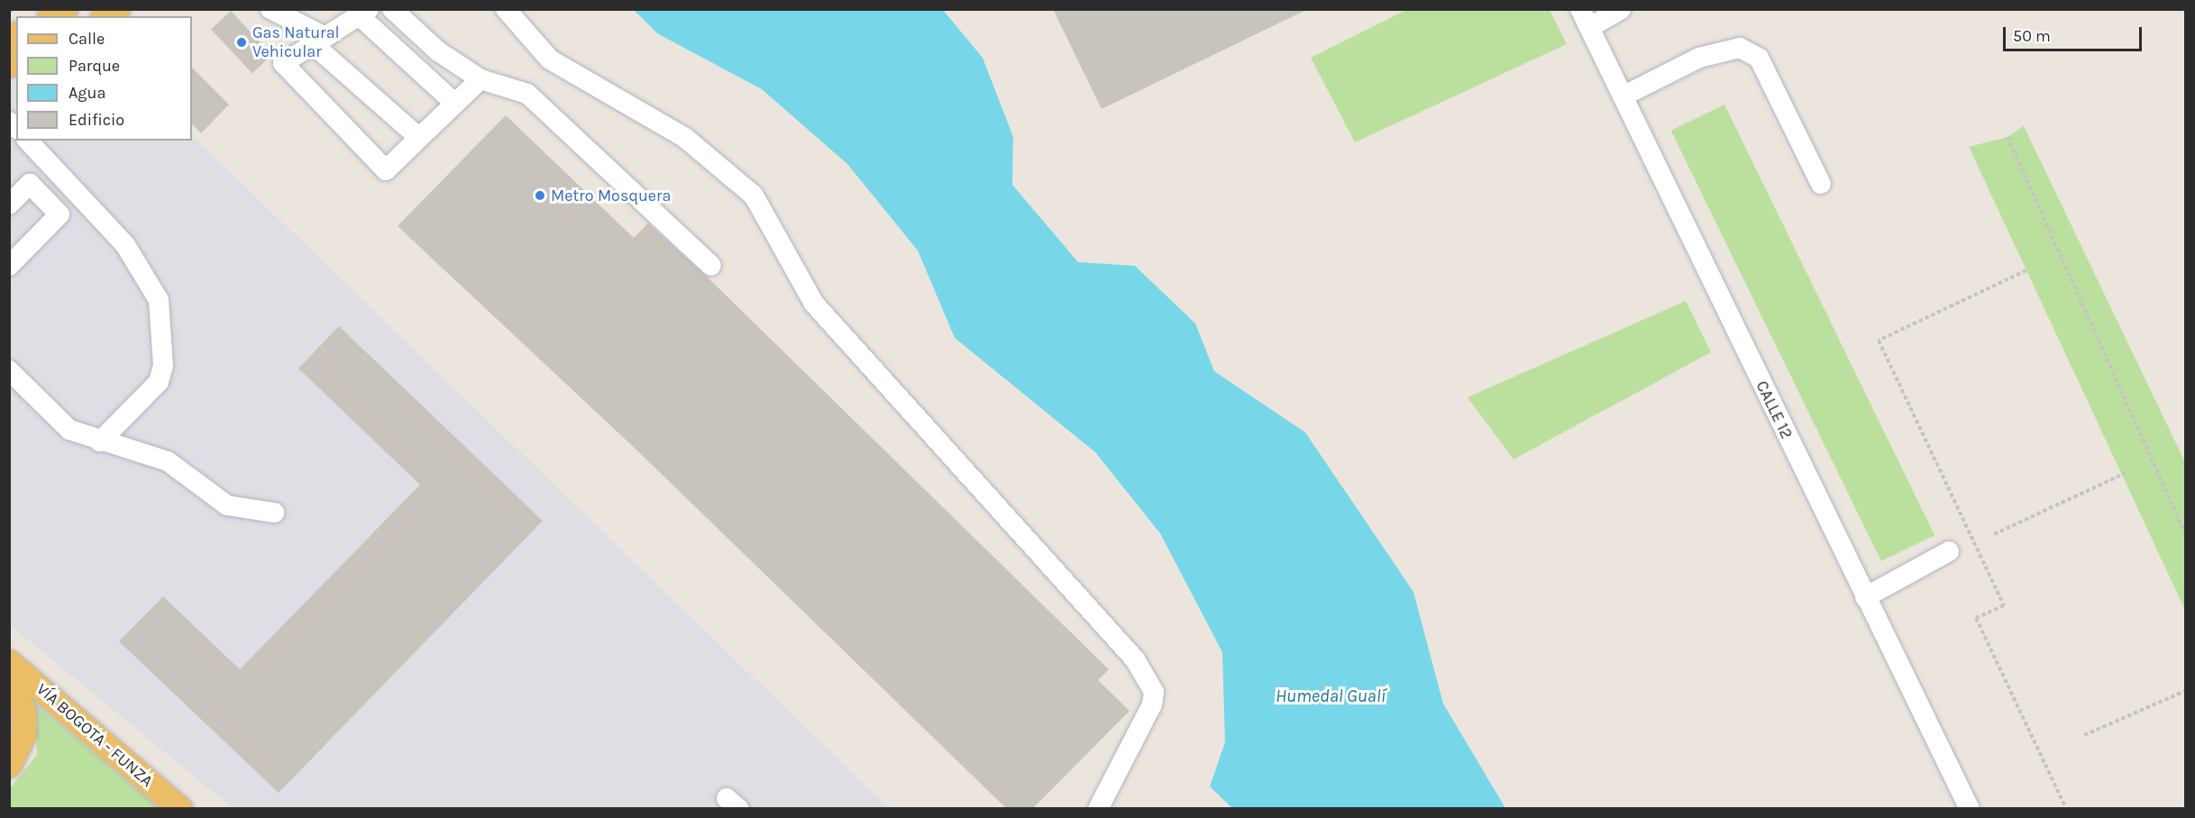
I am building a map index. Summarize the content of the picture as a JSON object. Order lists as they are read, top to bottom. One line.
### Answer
{"streets":{"main road":["VÍA BOGOTA - FUNZA"],"street":["CALLE 12"]},"water":["Humedal Gualí"],"places":["Gas Natural Vehicular","Metro Mosquera"],"legend":["Calle","Parque","Agua","Edificio"],"scale_bar":"50 m"}
